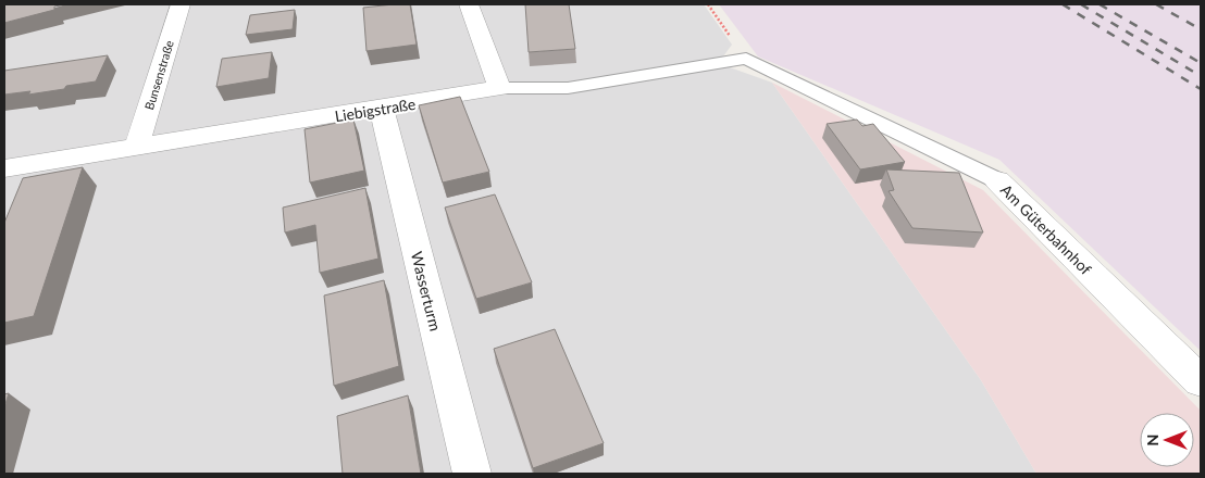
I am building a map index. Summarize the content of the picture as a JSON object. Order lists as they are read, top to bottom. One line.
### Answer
{"streets":{"street":["Bunsenstraße","Liebigstraße","Am Güterbahnhof","Wasserturm"]},"crossings":[["Bunsenstraße","Liebigstraße"],["Liebigstraße","Am Güterbahnhof"],["Liebigstraße","Wasserturm"]],"north":"left"}
